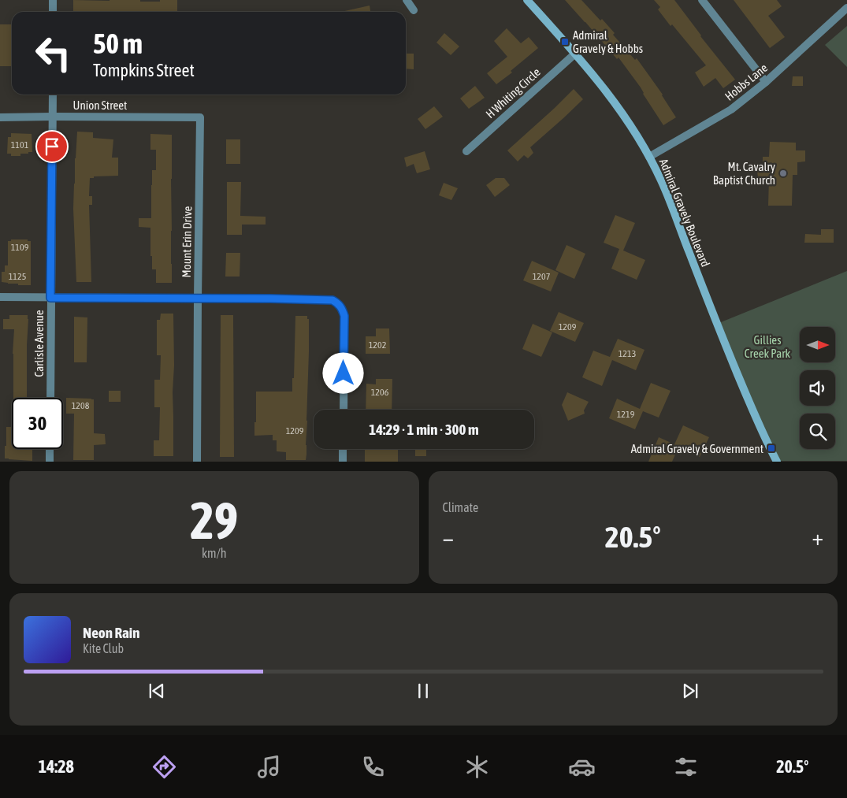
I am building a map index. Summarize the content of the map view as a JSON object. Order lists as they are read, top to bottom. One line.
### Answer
{"streets":{"street":["Hobbs Lane","H Whiting Circle","Union Street","Admiral Gravely Boulevard","Mount Erin Drive","Carlisle Avenue"]},"crossings":[["Hobbs Lane","Admiral Gravely Boulevard"],["H Whiting Circle","Admiral Gravely Boulevard"],["Union Street","Mount Erin Drive"],["Union Street","Carlisle Avenue"]],"parks":["Gillies Creek Park"],"places":{"transit":["Admiral Gravely & Hobbs","Admiral Gravely & Government"],"other":["Mt. Cavalry Baptist Church"]},"house_numbers":["1101","1109","1125","1207","1209","1202","1213","1206","1208","1219","1209"],"north":"right","page":{"turn":["50 m","Tompkins Street"],"limit":"30","trip":"14:29 · 1 min · 300 m","tile":[["29","km/h"],"Climate"],"heat":["−","20.5°","+"],"song":["Neon Rain","Kite Club"],"tabs":["14:28","20.5°"]}}
